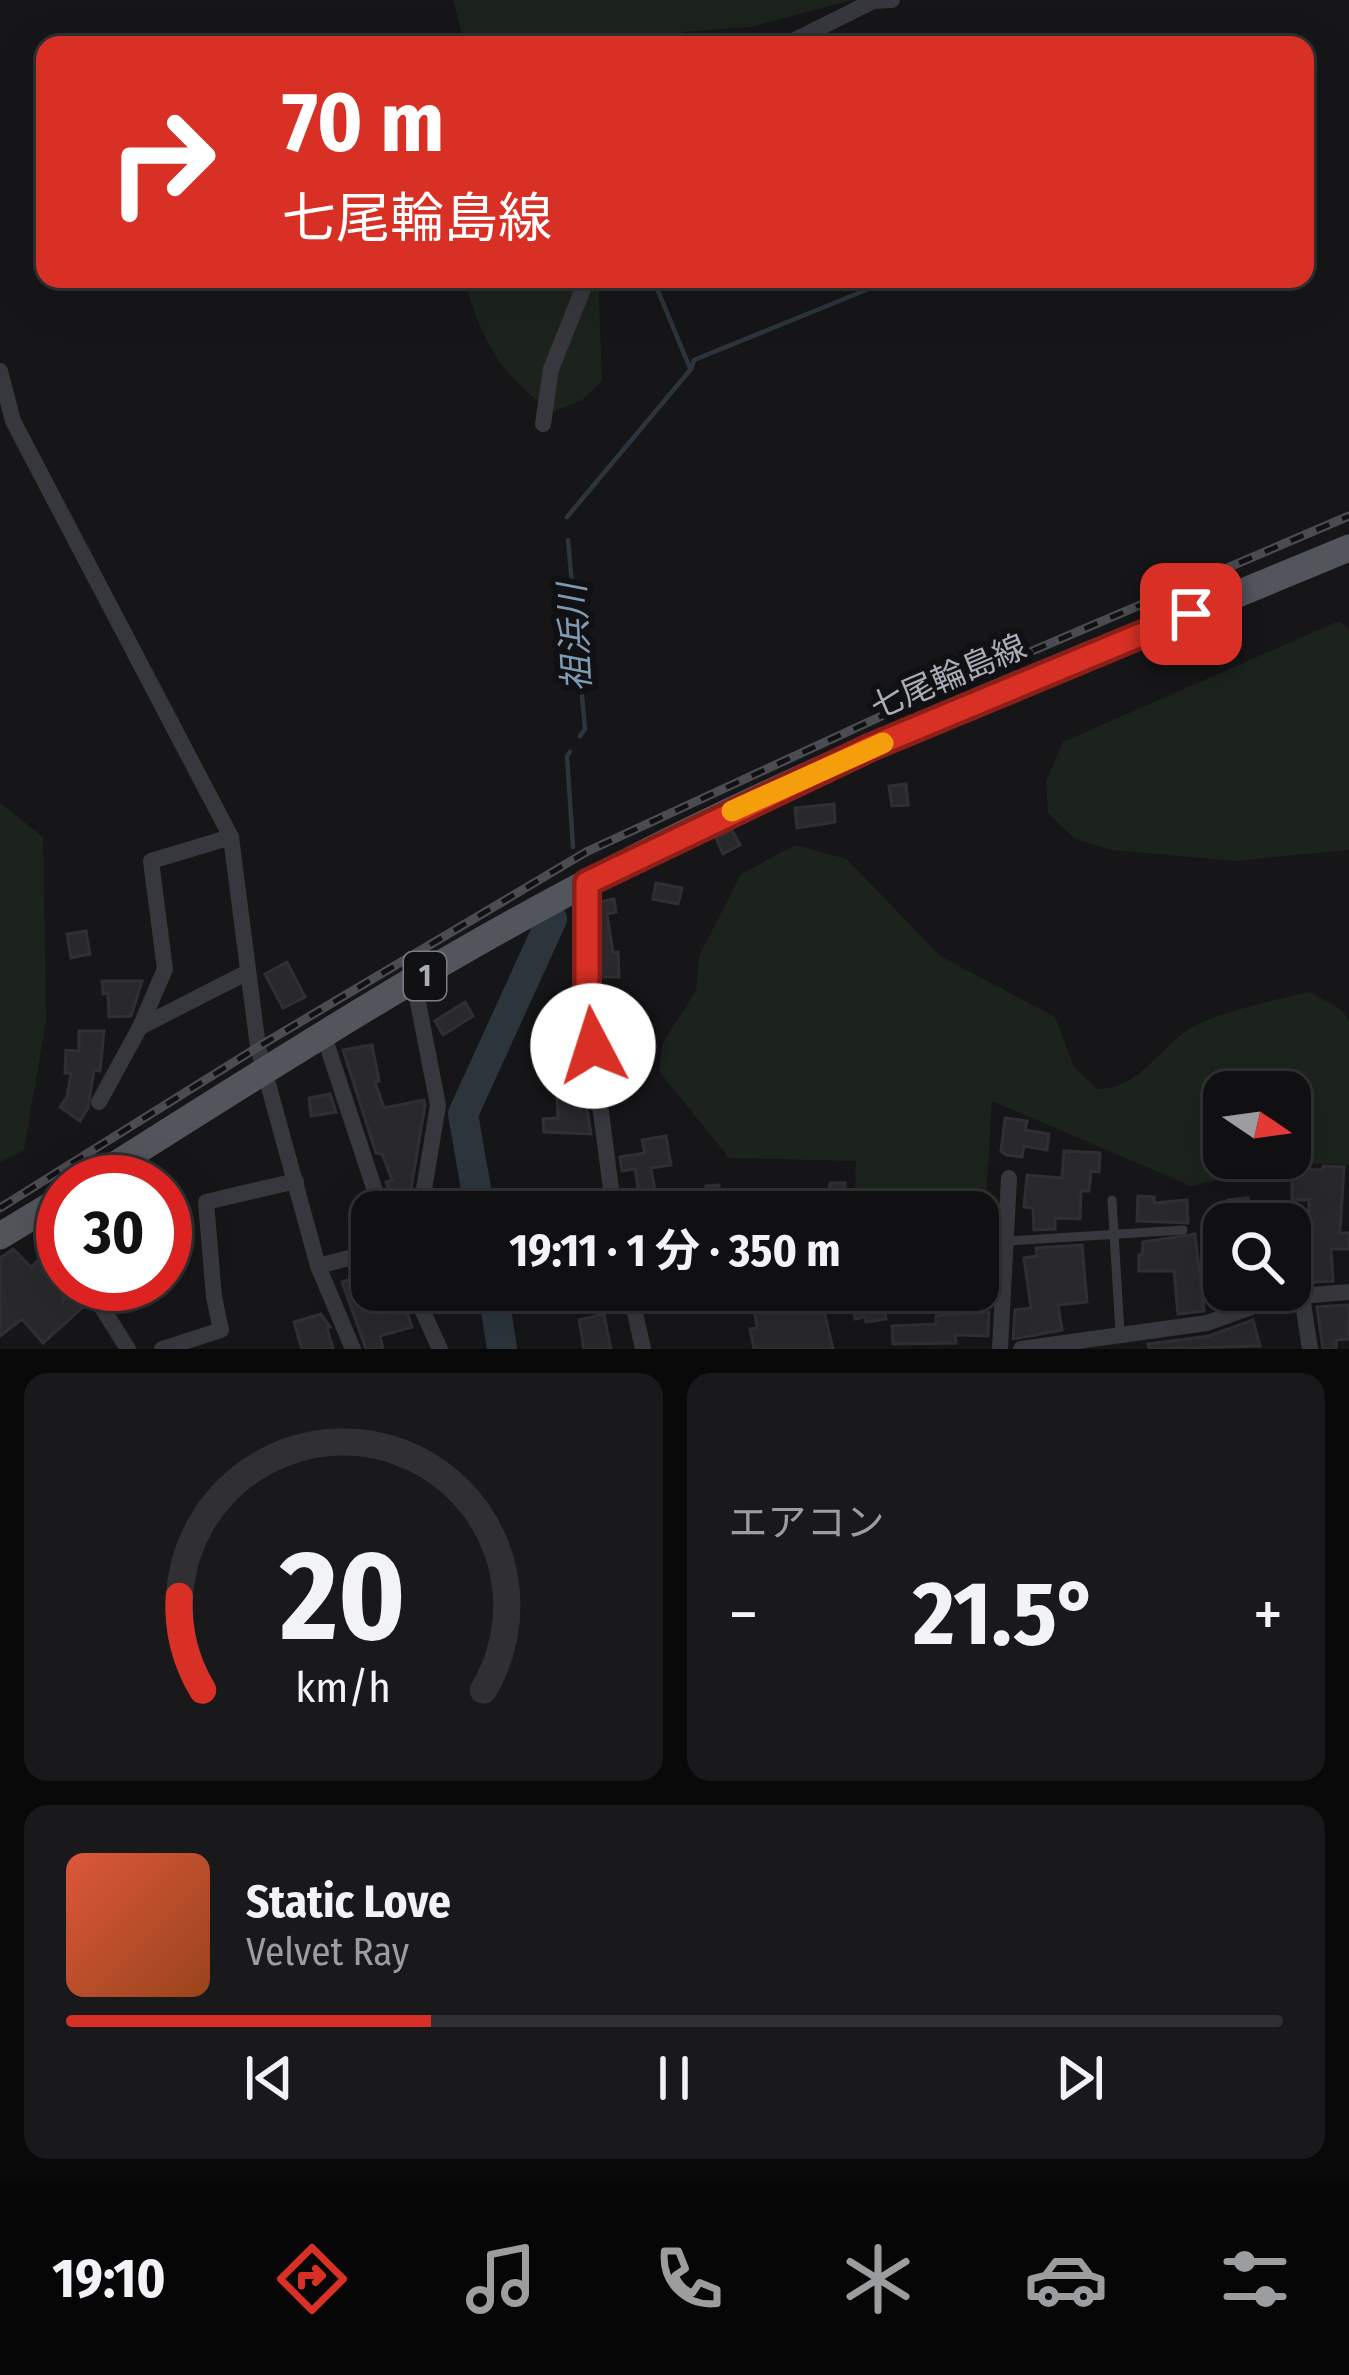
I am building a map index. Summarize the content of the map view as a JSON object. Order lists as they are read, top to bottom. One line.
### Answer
{"streets":{"main road":["七尾輪島線","1"]},"water":["祖浜川"],"north":"right","page":{"turn":["70 m","七尾輪島線"],"limit":"30","trip":"19:11 · 1 分 · 350 m","tile":"エアコン","heat":["−","21.5°","+"],"song":["Static Love","Velvet Ray"],"tabs":"19:10","gauge":["20","km/h"]}}
